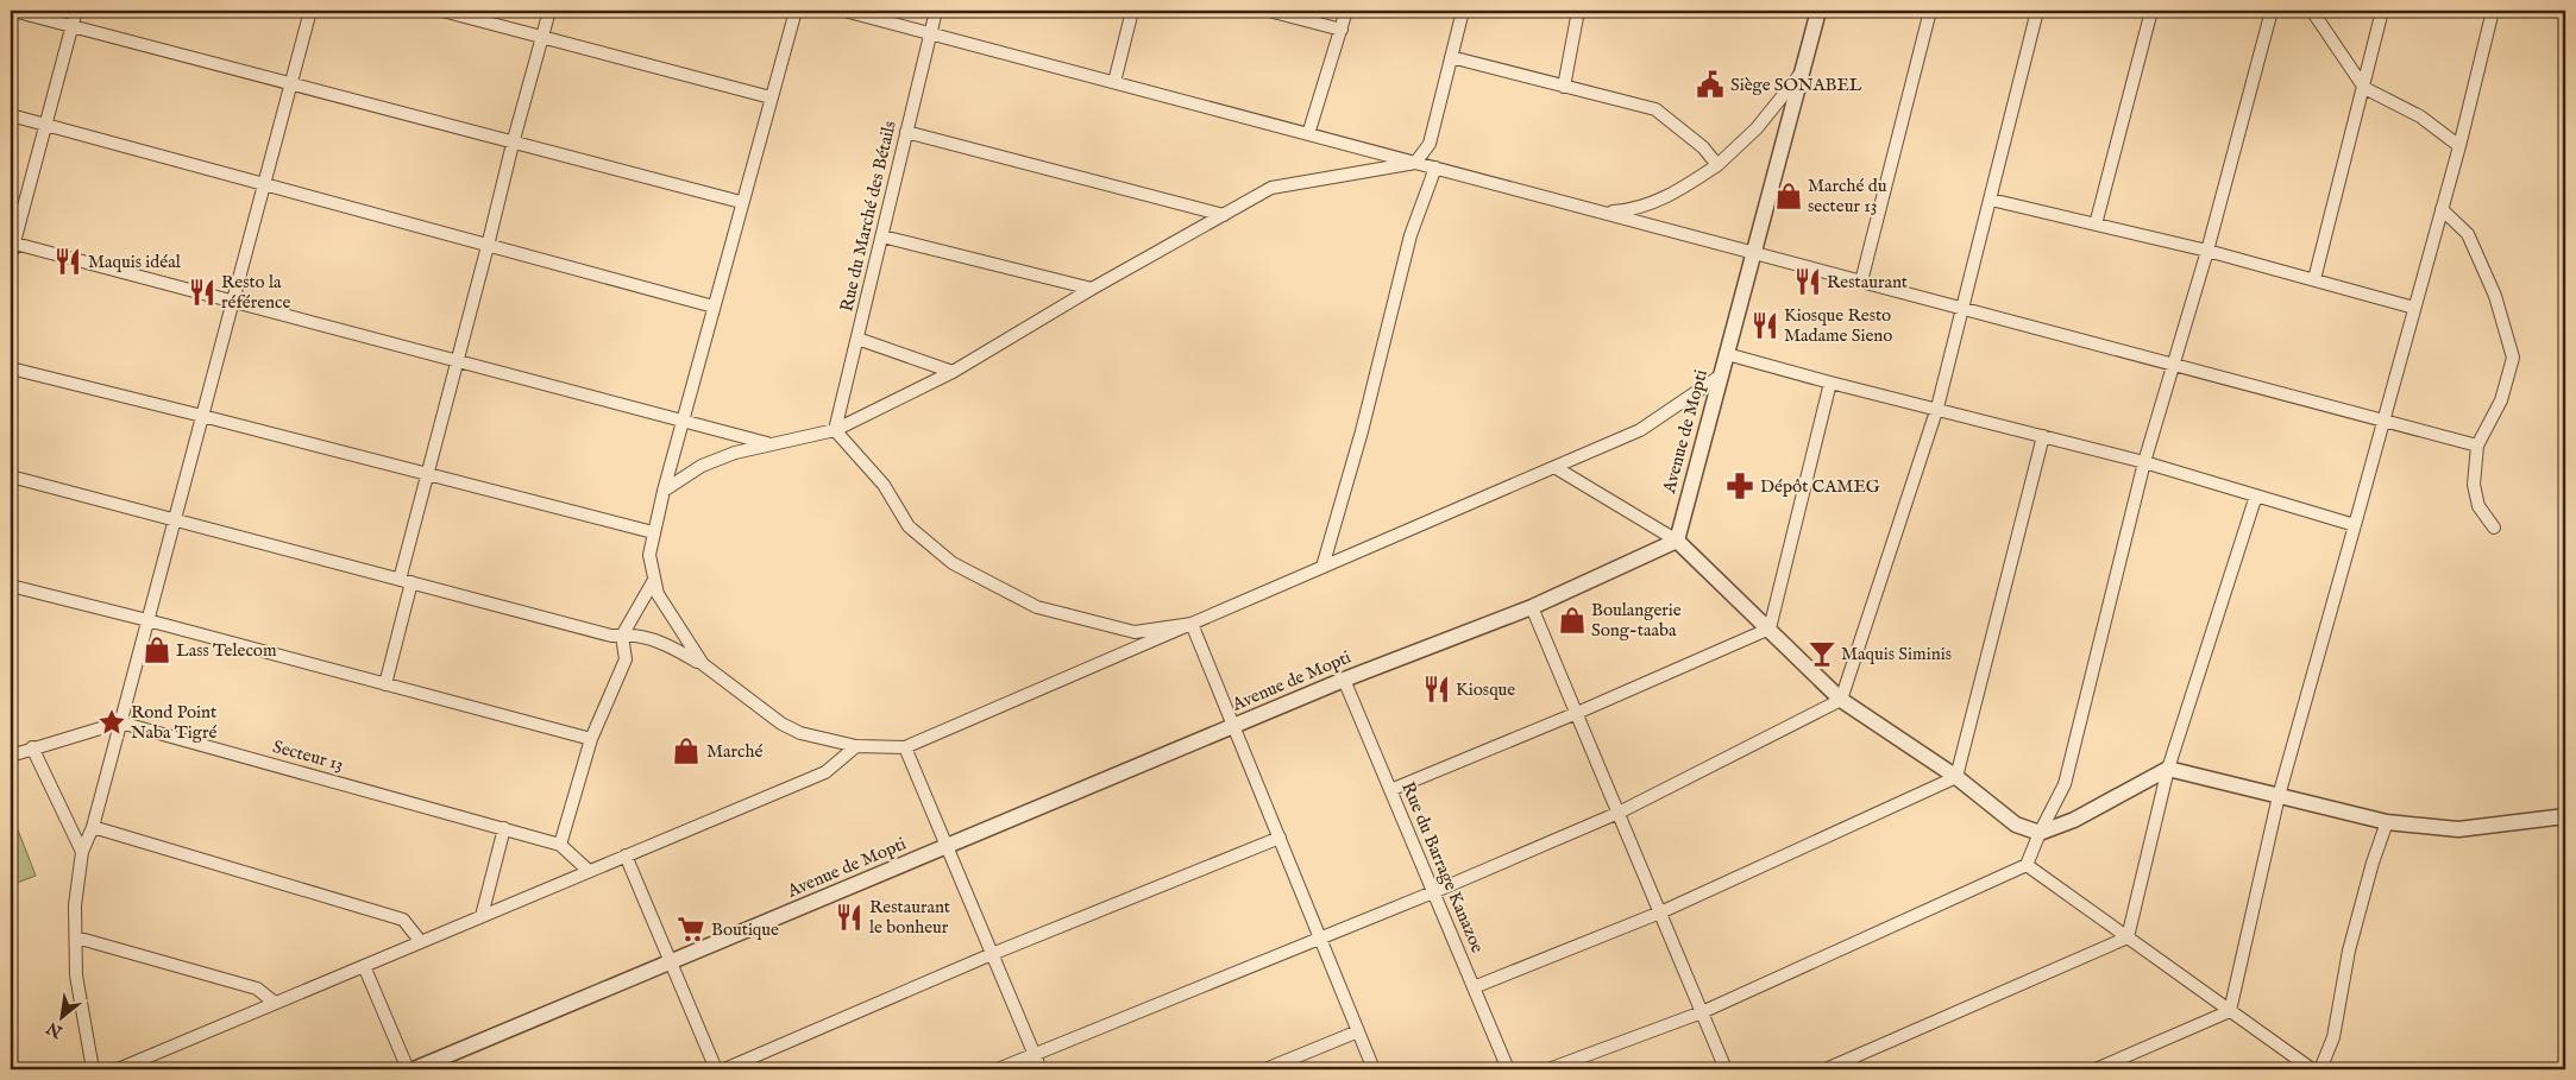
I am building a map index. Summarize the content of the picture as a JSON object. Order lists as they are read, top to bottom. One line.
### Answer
{"streets":{"street":["Rue du Marché des Bétails","Avenue de Mopti","Secteur 13","Rue du Barrage Kanazoe"]},"crossings":[["Avenue de Mopti","Rue du Barrage Kanazoe"]],"places":{"public building":["Siège SONABEL"],"shop":["Marché du secteur 13","Boulangerie Song-taaba","Lass Telecom","Marché"],"restaurant":["Maquis idéal","Restaurant","Resto la référence","Kiosque Resto Madame Sieno","Kiosque","Restaurant le bonheur"],"pharmacy":["Dépôt CAMEG"],"bar":["Maquis Siminis"],"place":["Rond Point Naba Tigré"],"supermarket":["Boutique"]},"north":"bottom left"}
